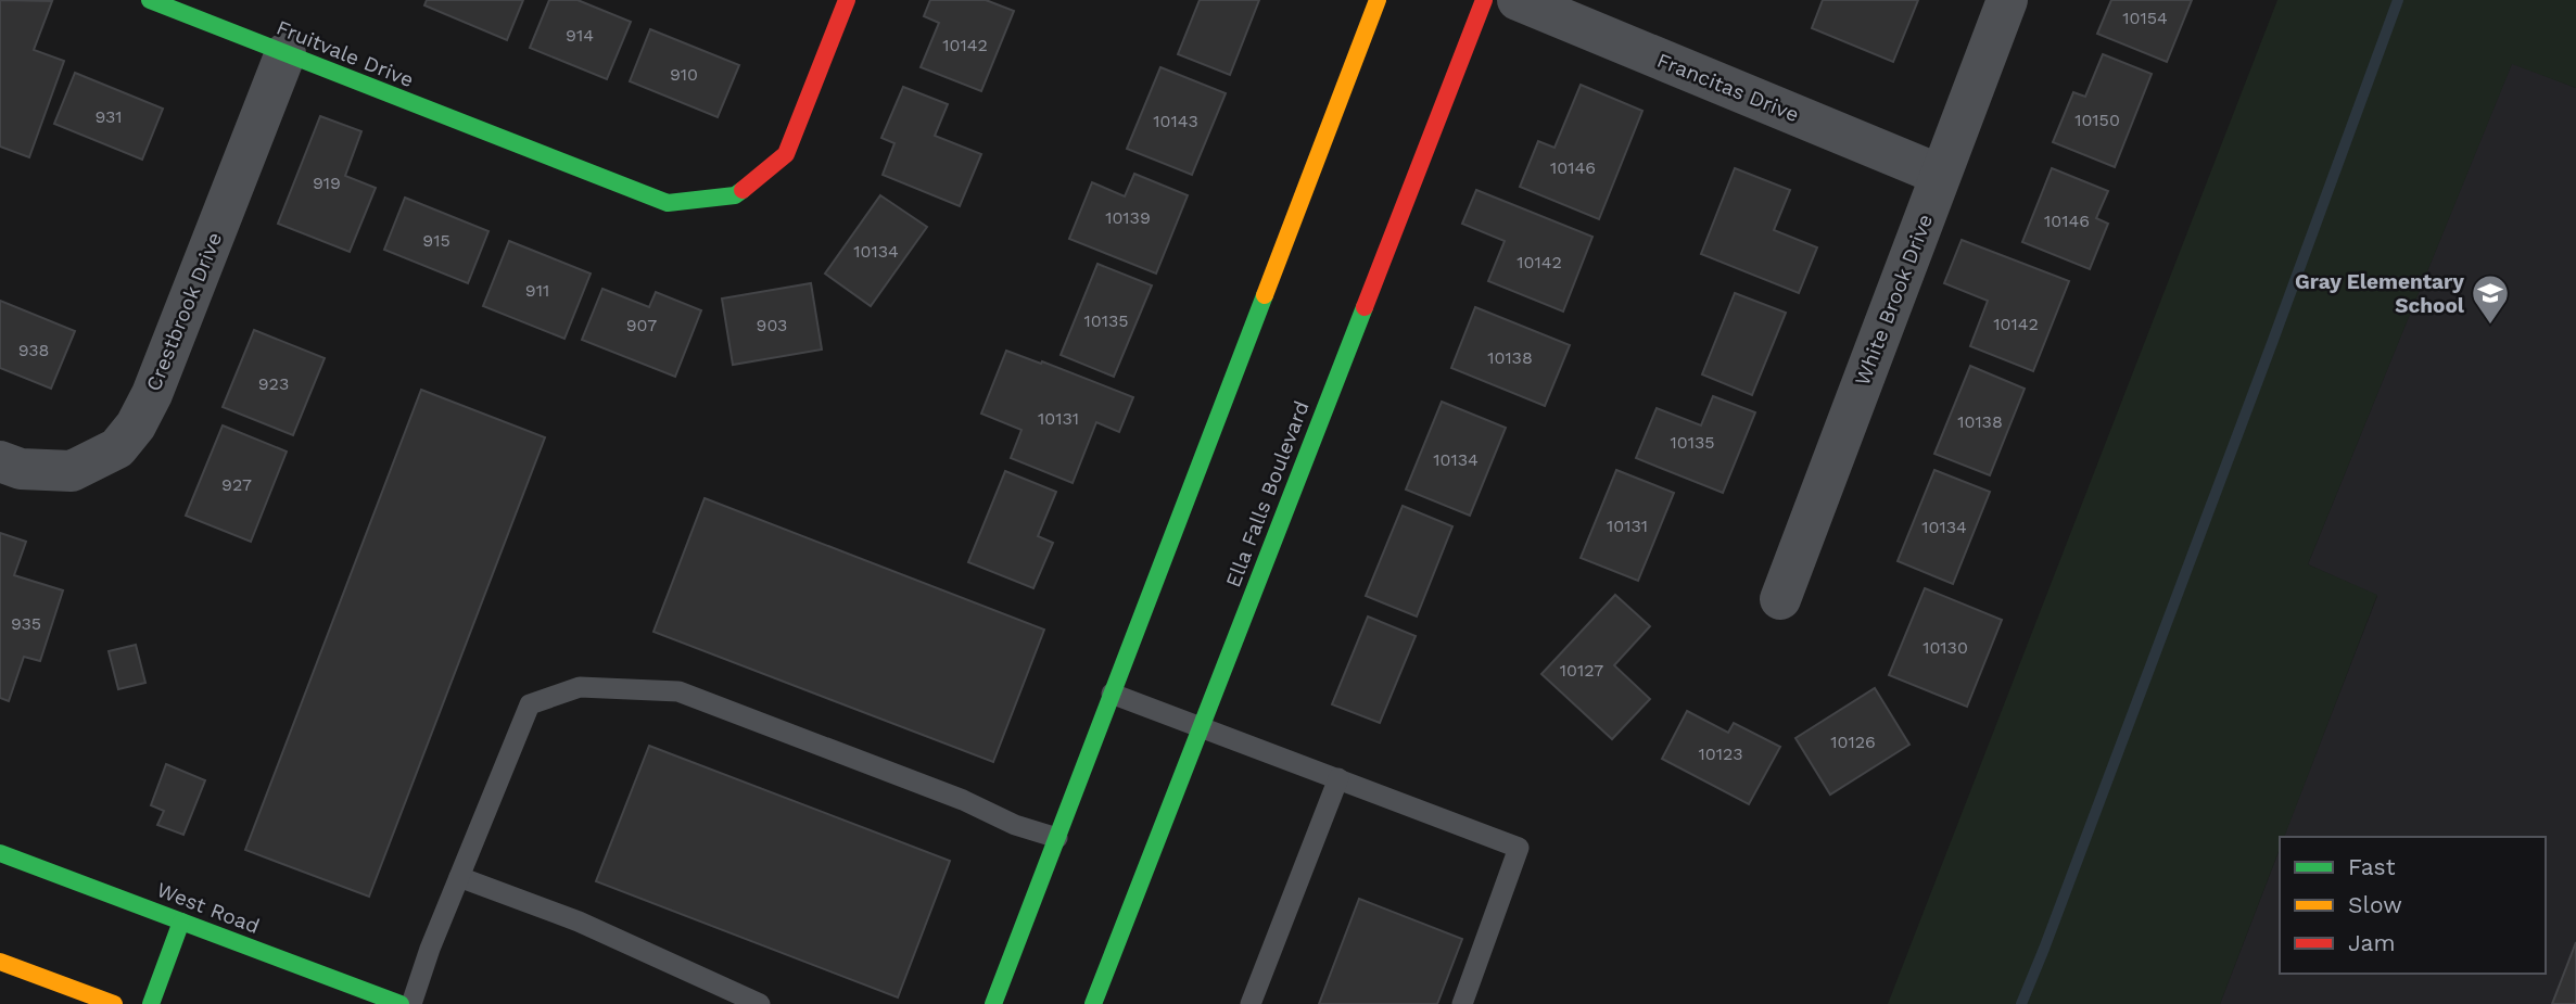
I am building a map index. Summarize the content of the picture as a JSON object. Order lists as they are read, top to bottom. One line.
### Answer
{"streets":{"street":["Fruitvale Drive","Francitas Drive","White Brook Drive","Crestbrook Drive","Ella Falls Boulevard","West Road"]},"crossings":[["Fruitvale Drive","Crestbrook Drive"],["Francitas Drive","White Brook Drive"]],"places":{"school or university":["Gray Elementary School"]},"house_numbers":["10154","914","10142","910","931","10150","10143","10146","919","10139","10146","915","10134","10142","911","10135","10142","907","903","938","10138","923","10131","10138","10135","10134","927","10131","10134","935","10130","10127","10126","10123"],"legend":["Fast","Slow","Jam"]}
